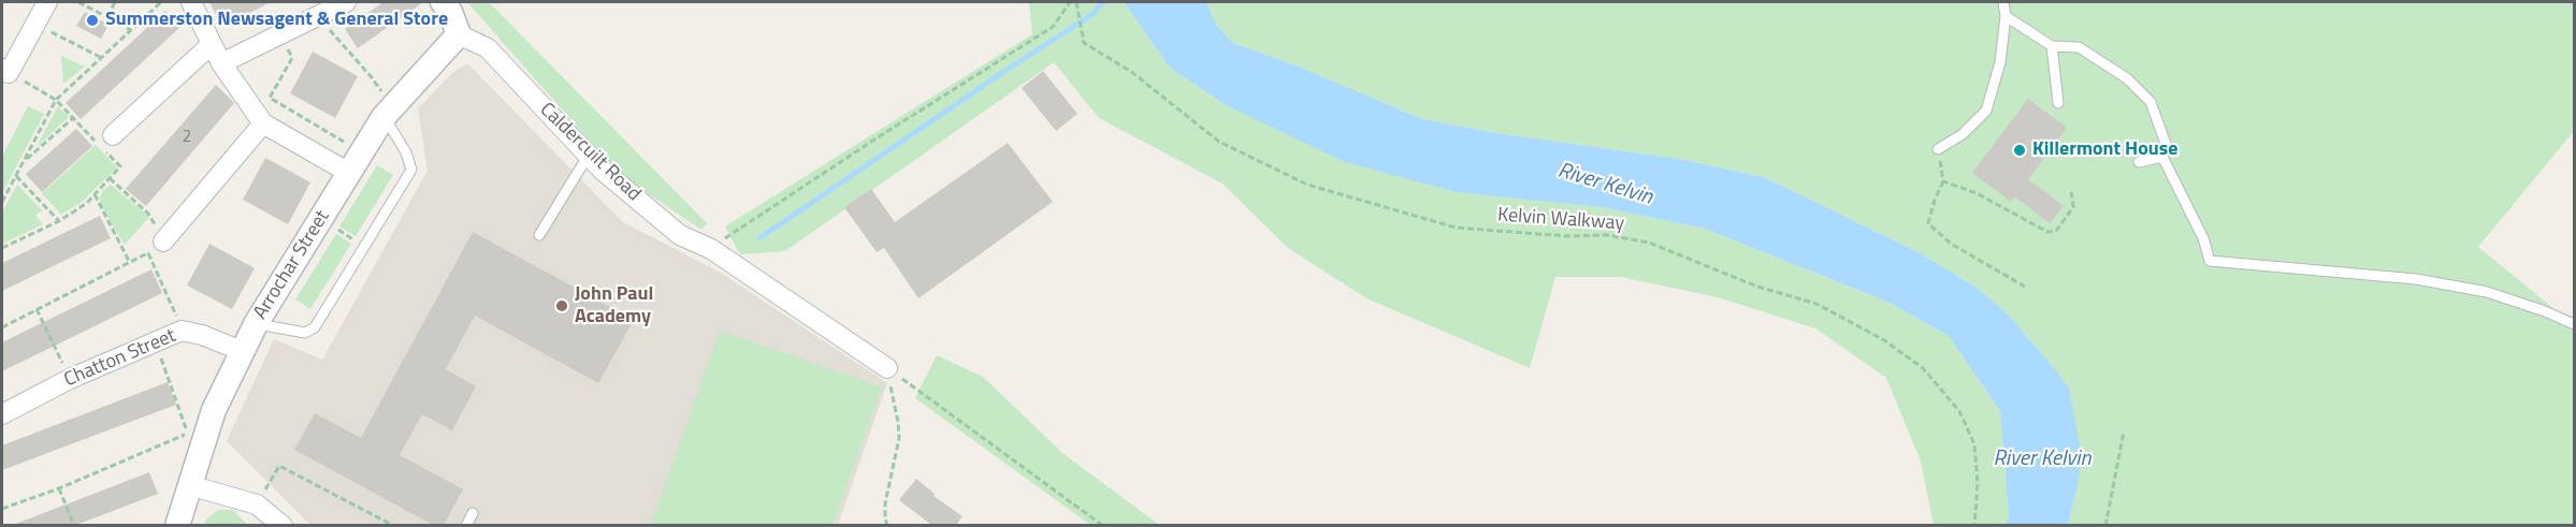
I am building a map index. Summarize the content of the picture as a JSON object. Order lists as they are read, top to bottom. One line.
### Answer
{"streets":{"street":["Caldercuilt Road","Arrochar Street","Chatton Street"],"path":["Kelvin Walkway"]},"crossings":[["Caldercuilt Road","Arrochar Street"],["Arrochar Street","Chatton Street"]],"water":["River Kelvin"],"places":["Summerston Newsagent & General Store","Killermont House","John Paul Academy"],"house_numbers":["2"]}
